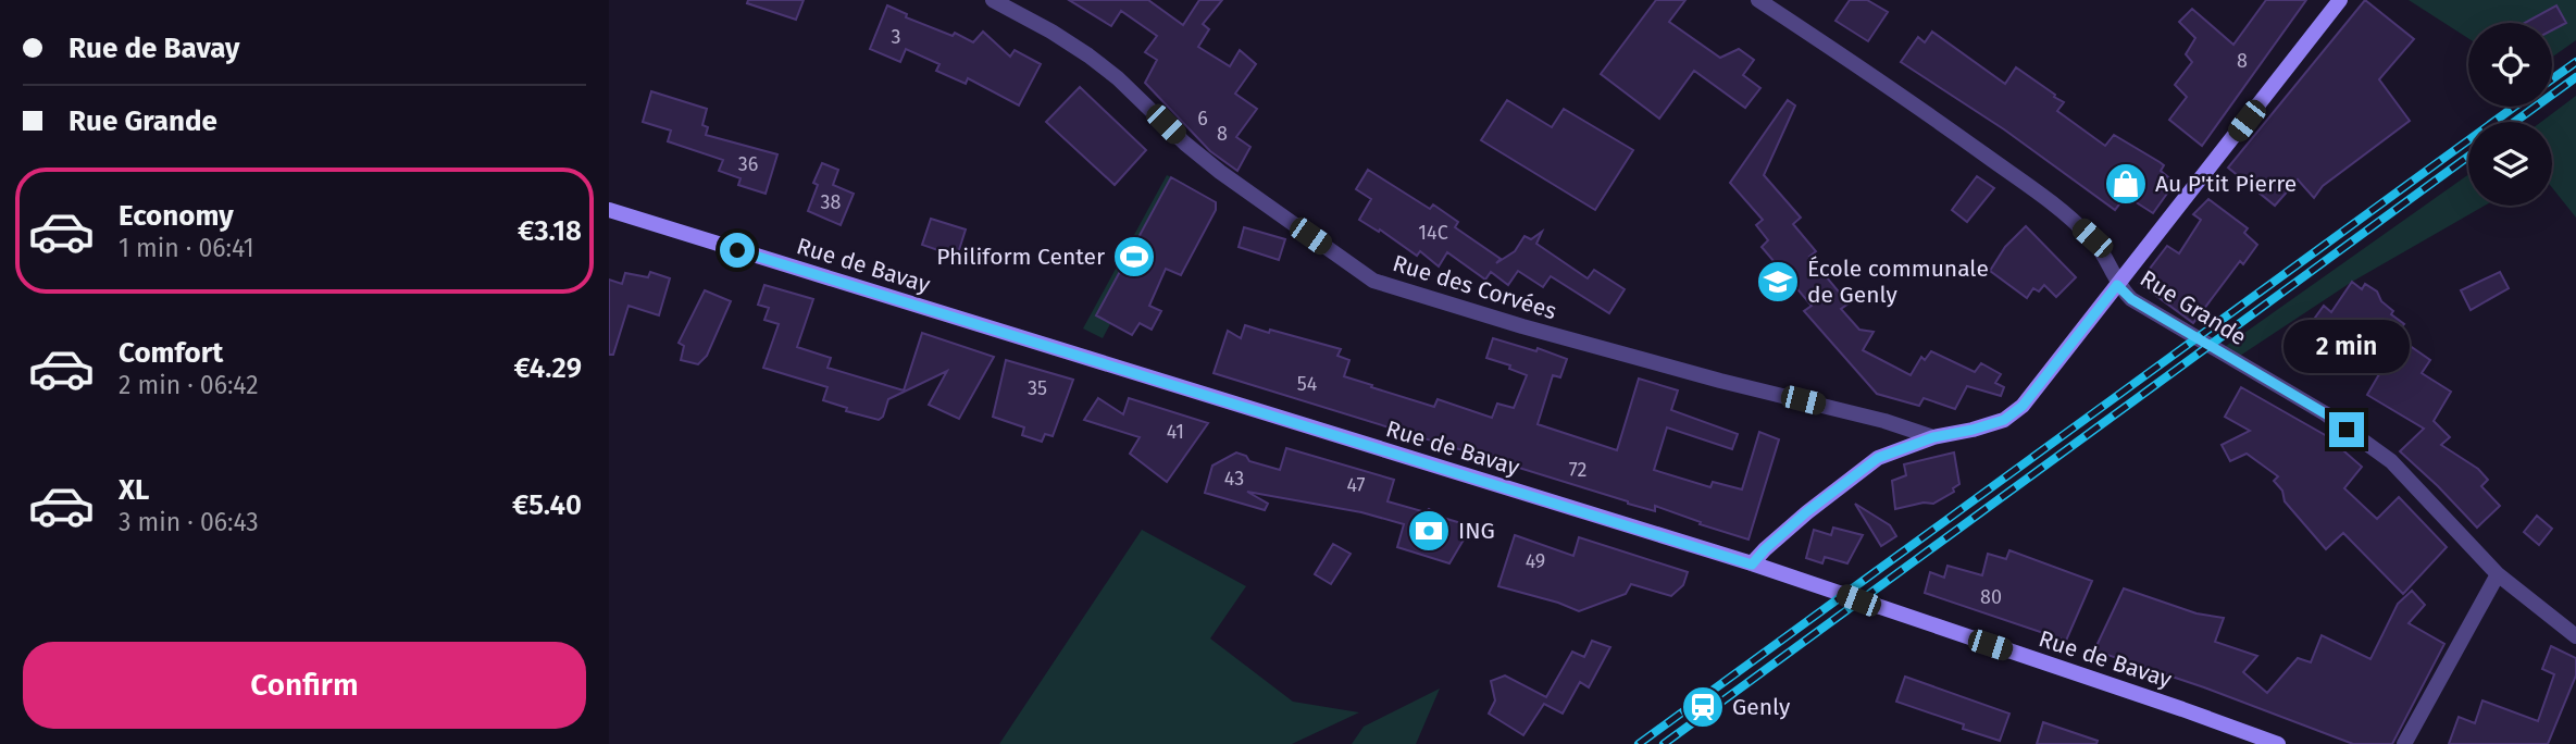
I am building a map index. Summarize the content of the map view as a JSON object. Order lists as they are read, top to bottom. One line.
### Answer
{"streets":{"main road":["Rue de Bavay"],"street":["Rue des Corvées","Rue Grande"]},"places":{"shop":["Au P'tit Pierre"],"sports":["Philiform Center"],"school or university":["École communale de Genly"],"bank":["ING"],"station":["Genly"]},"house_numbers":["3","8","6","8","36","38","14C","54","35","41","72","43","47","49","80"],"page":{"banner":["Rue de Bavay","Rue Grande"],"list":[{"name":"Economy","note":"1 min · 06:41","value":"€3.18"},{"name":"Comfort","note":"2 min · 06:42","value":"€4.29"},{"name":"XL","note":"3 min · 06:43","value":"€5.40"}],"bubble":"2 min","buttons":"Confirm"}}
